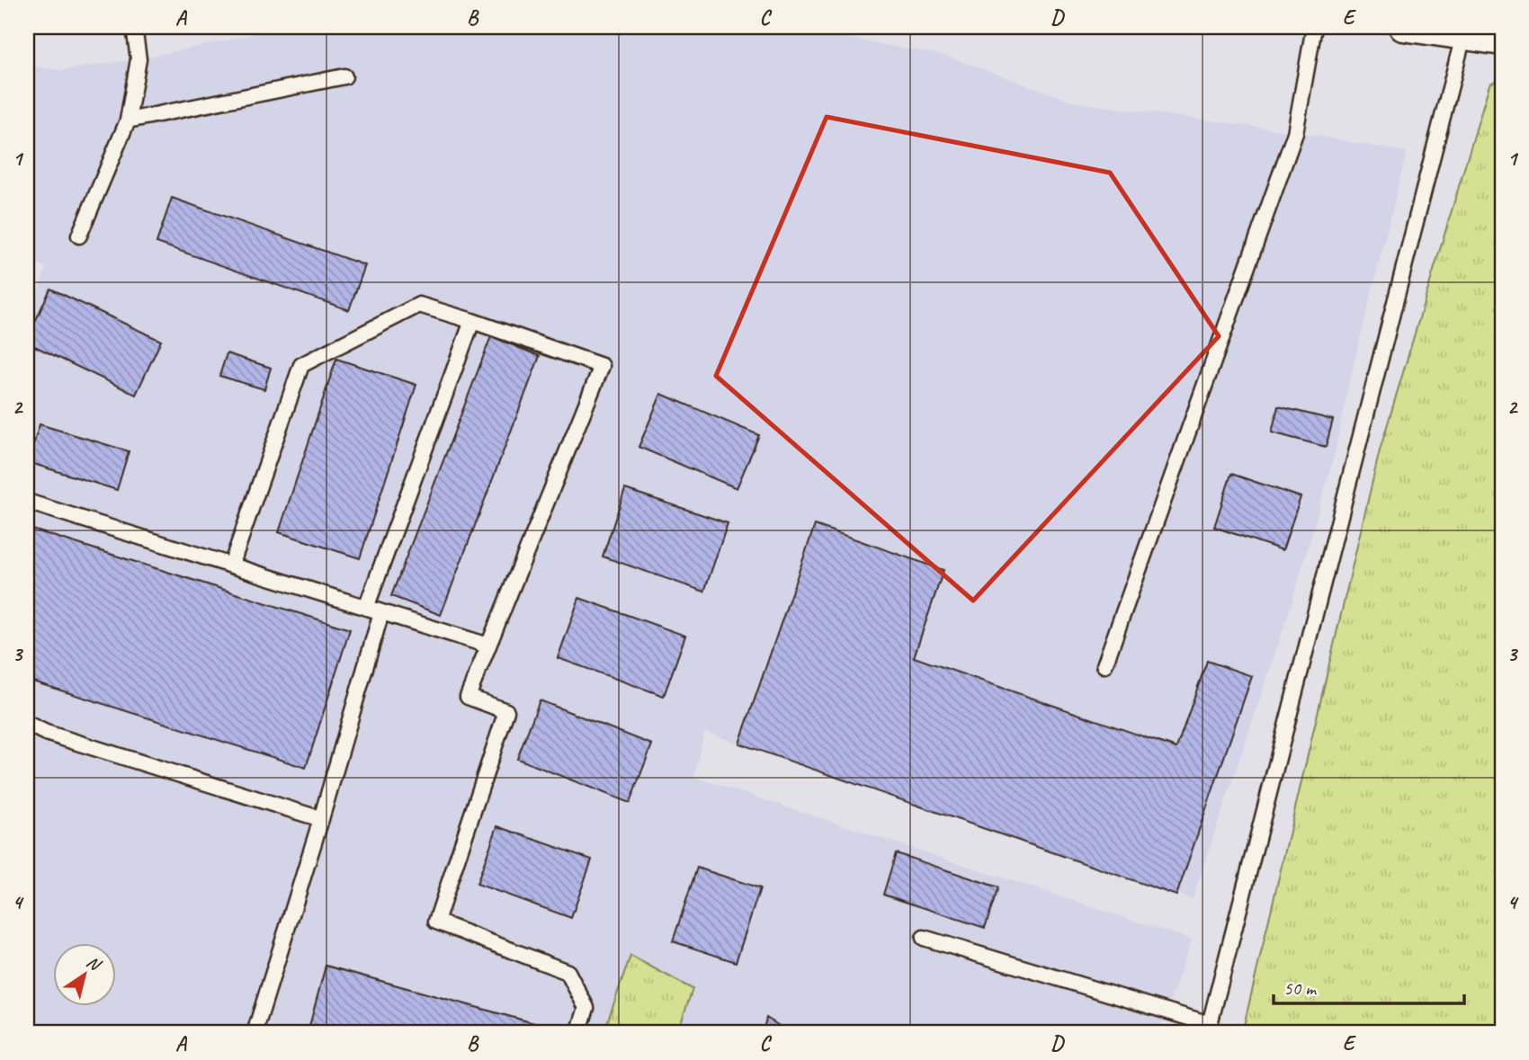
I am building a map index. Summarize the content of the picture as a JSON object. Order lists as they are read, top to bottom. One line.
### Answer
{"scale_bar":"50 m","north":"top right","grid":{"columns":["A","B","C","D","E"],"rows":["1","2","3","4"]}}
